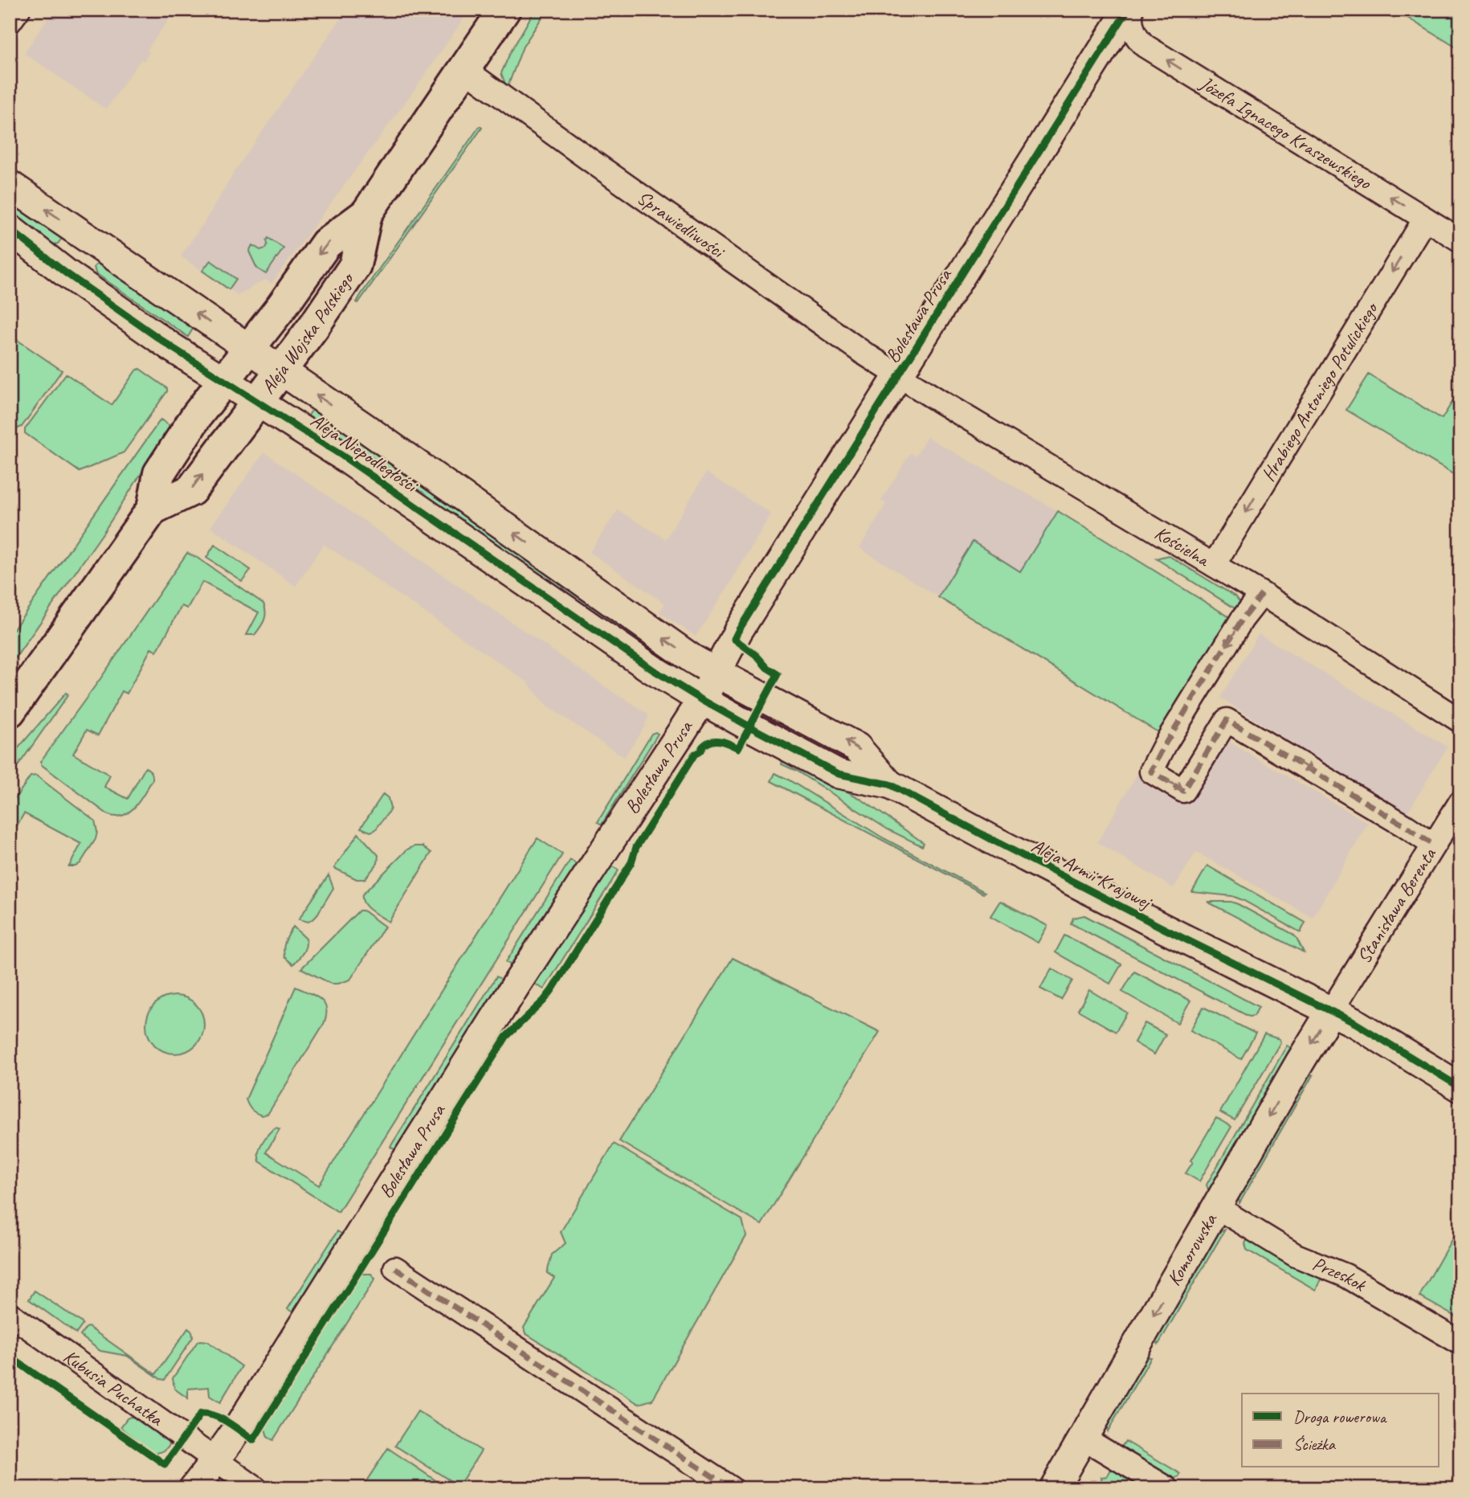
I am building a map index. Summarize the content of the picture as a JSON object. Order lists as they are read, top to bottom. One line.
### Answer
{"streets":{"main road":["Aleja Wojska Polskiego"],"street":["Józefa Ignacego Kraszewskiego","Sprawiedliwości","Bolesława Prusa","Hrabiego Antoniego Potulickiego","Aleja Niepodległości","Kościelna","Aleja Armii Krajowej","Stanisława Berenta","Komorowska","Przeskok","Kubusia Puchatka"]},"crossings":[["Józefa Ignacego Kraszewskiego","Bolesława Prusa"],["Józefa Ignacego Kraszewskiego","Hrabiego Antoniego Potulickiego"],["Sprawiedliwości","Bolesława Prusa"],["Sprawiedliwości","Aleja Wojska Polskiego"],["Sprawiedliwości","Kościelna"],["Bolesława Prusa","Aleja Niepodległości"],["Bolesława Prusa","Kościelna"],["Bolesława Prusa","Aleja Armii Krajowej"],["Bolesława Prusa","Kubusia Puchatka"],["Aleja Wojska Polskiego","Aleja Niepodległości"],["Hrabiego Antoniego Potulickiego","Kościelna"],["Aleja Niepodległości","Aleja Armii Krajowej"],["Aleja Armii Krajowej","Stanisława Berenta"],["Aleja Armii Krajowej","Komorowska"],["Stanisława Berenta","Komorowska"],["Komorowska","Przeskok"]],"one_way":["Józefa Ignacego Kraszewskiego","Hrabiego Antoniego Potulickiego","Komorowska"],"legend":["Droga rowerowa","Ścieżka"]}
